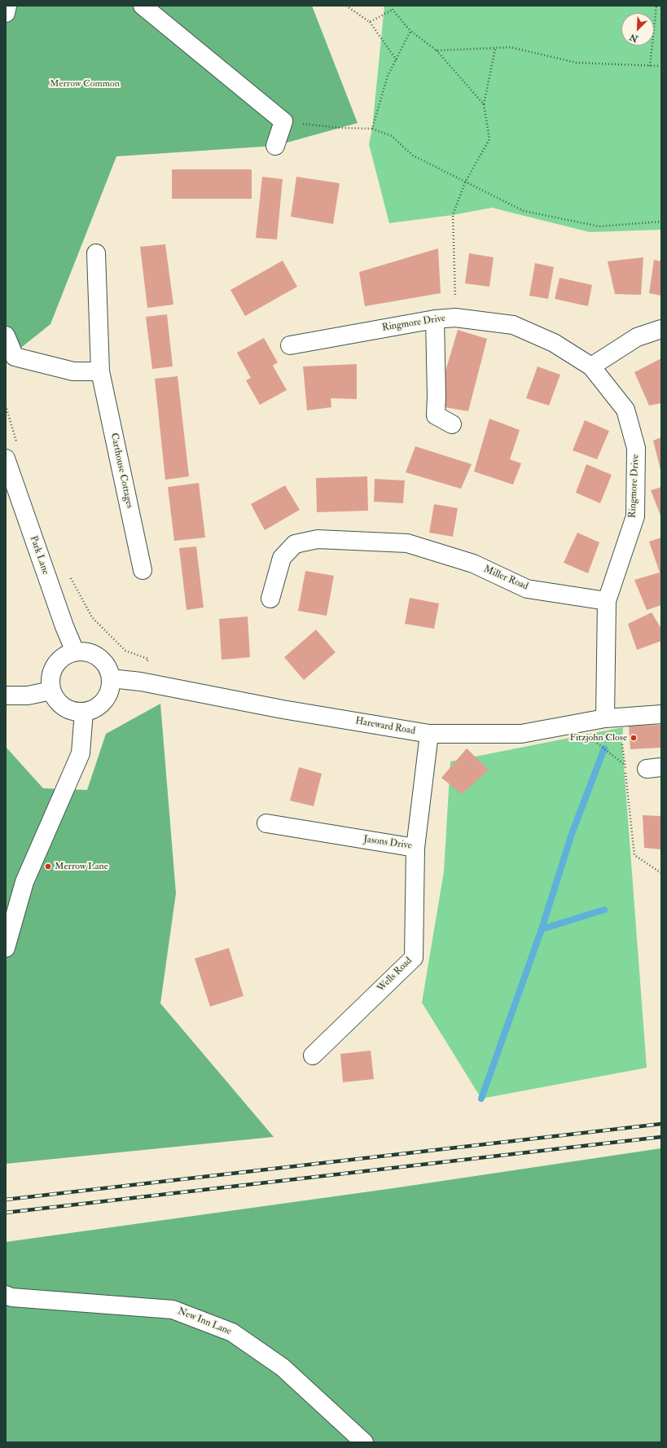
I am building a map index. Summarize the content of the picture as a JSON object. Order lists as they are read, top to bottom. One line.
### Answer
{"streets":{"street":["Ringmore Drive","Carthouse Cottages","Park Lane","Miller Road","Hareward Road","Jasons Drive","Wells Road","New Inn Lane"]},"crossings":[["Ringmore Drive","Miller Road"],["Ringmore Drive","Hareward Road"],["Park Lane","Hareward Road"],["Hareward Road","Jasons Drive"],["Jasons Drive","Wells Road"]],"parks":["Merrow Common"],"places":["Fitzjohn Close","Merrow Lane"],"north":"bottom left"}
